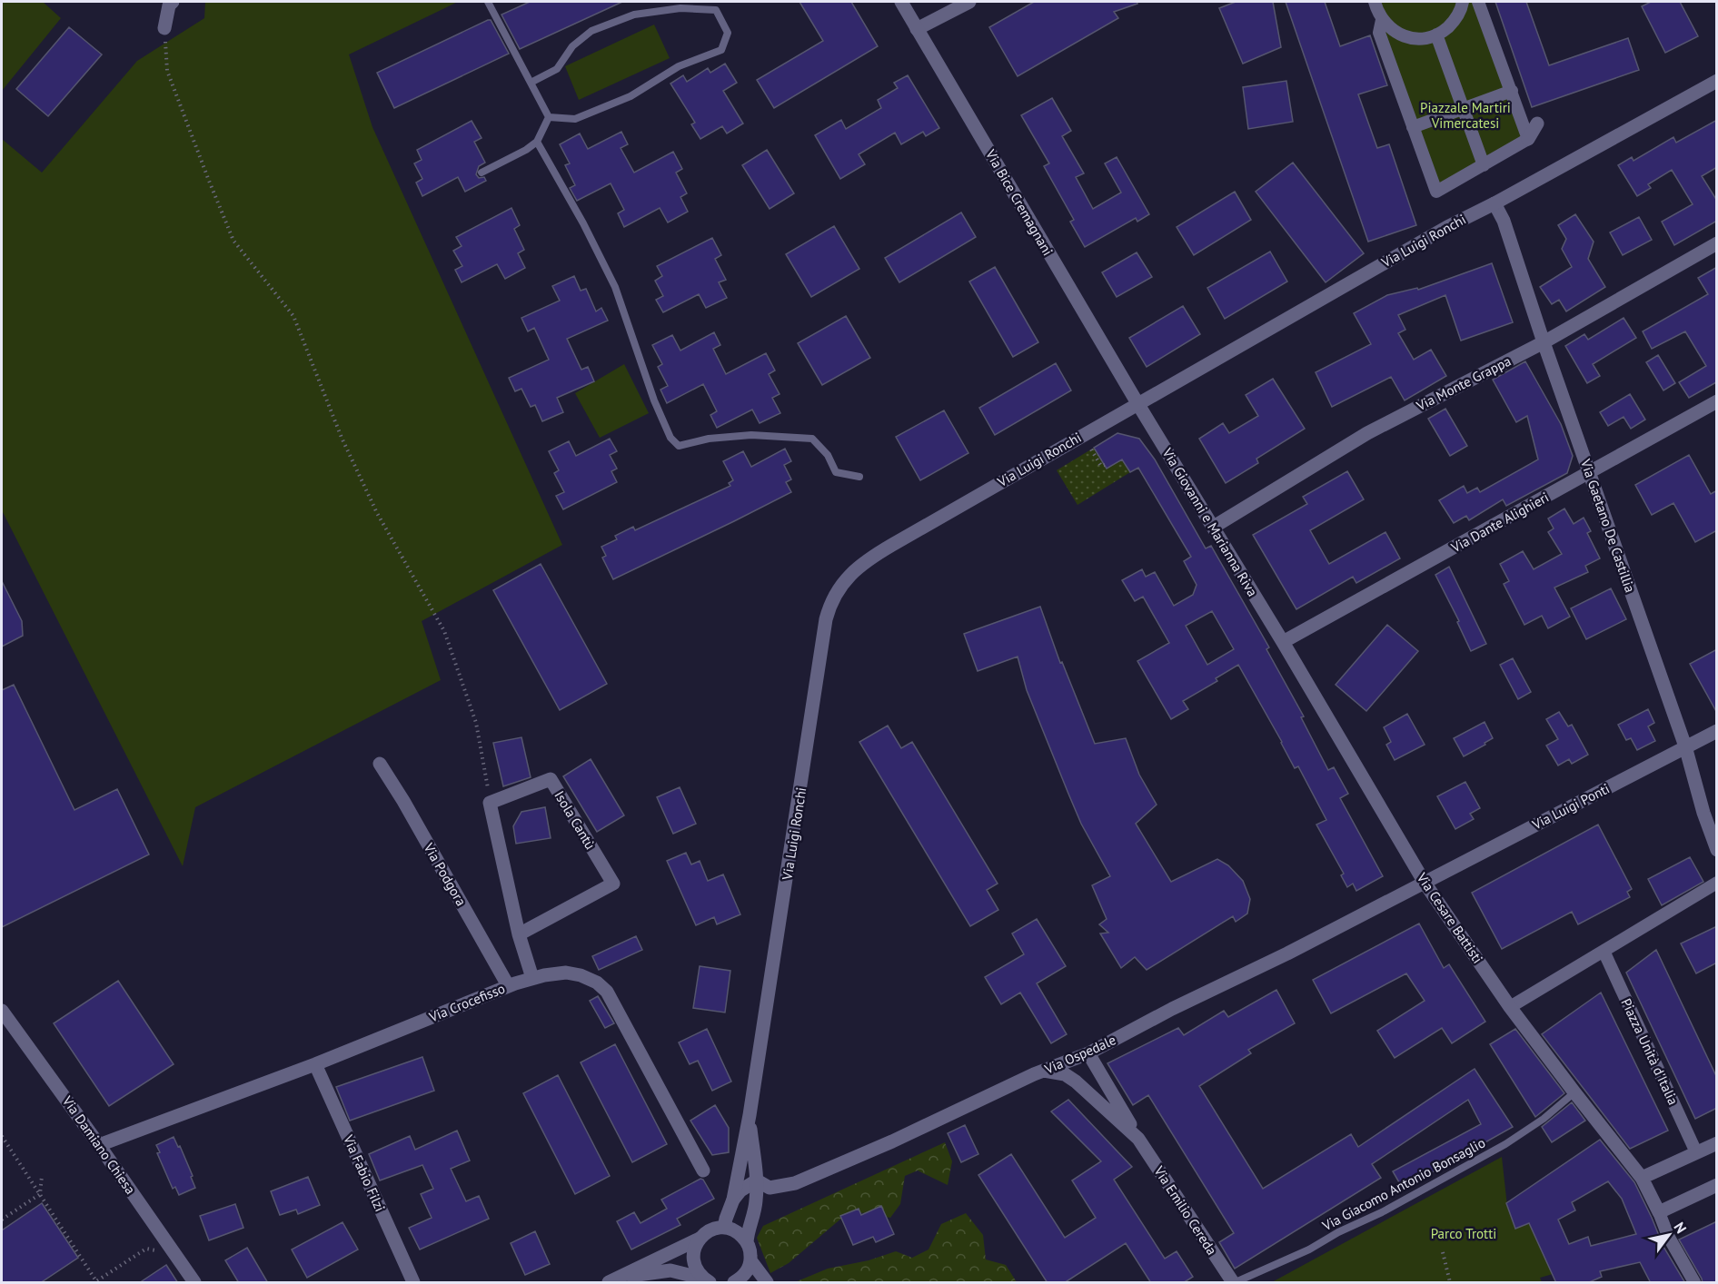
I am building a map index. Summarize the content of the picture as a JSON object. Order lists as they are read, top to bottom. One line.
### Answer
{"streets":{"street":["Via Bice Cremagnani","Via Luigi Ronchi","Via Monte Grappa","Via Giovanni e Marianna Riva","Via Dante Alighieri","Via Gaetano De Castillia","Via Luigi Ponti","Isola Cantù","Via Podgora","Via Cesare Battisti","Via Crocefisso","Piazza Unità d'Italia","Via Ospedale","Via Damiano Chiesa","Via Fabio Filzi","Via Emilio Cereda"],"lane":["Via Giacomo Antonio Bonsaglio"]},"crossings":[["Via Bice Cremagnani","Via Luigi Ronchi"],["Via Bice Cremagnani","Via Giovanni e Marianna Riva"],["Via Luigi Ronchi","Via Giovanni e Marianna Riva"],["Via Luigi Ronchi","Via Gaetano De Castillia"],["Via Luigi Ronchi","Via Ospedale"],["Via Monte Grappa","Via Giovanni e Marianna Riva"],["Via Monte Grappa","Via Gaetano De Castillia"],["Via Giovanni e Marianna Riva","Via Dante Alighieri"],["Via Giovanni e Marianna Riva","Via Cesare Battisti"],["Via Dante Alighieri","Via Gaetano De Castillia"],["Via Dante Alighieri","Via Cesare Battisti"],["Via Gaetano De Castillia","Via Luigi Ponti"],["Via Luigi Ponti","Via Cesare Battisti"],["Via Luigi Ponti","Via Ospedale"],["Via Podgora","Via Crocefisso"],["Via Cesare Battisti","Via Ospedale"],["Via Cesare Battisti","Via Giacomo Antonio Bonsaglio"],["Via Crocefisso","Via Damiano Chiesa"],["Via Crocefisso","Via Fabio Filzi"],["Via Ospedale","Via Emilio Cereda"],["Via Giacomo Antonio Bonsaglio","Via Emilio Cereda"]],"parks":["Piazzale Martiri Vimercatesi","Parco Trotti"],"north":"top right"}
